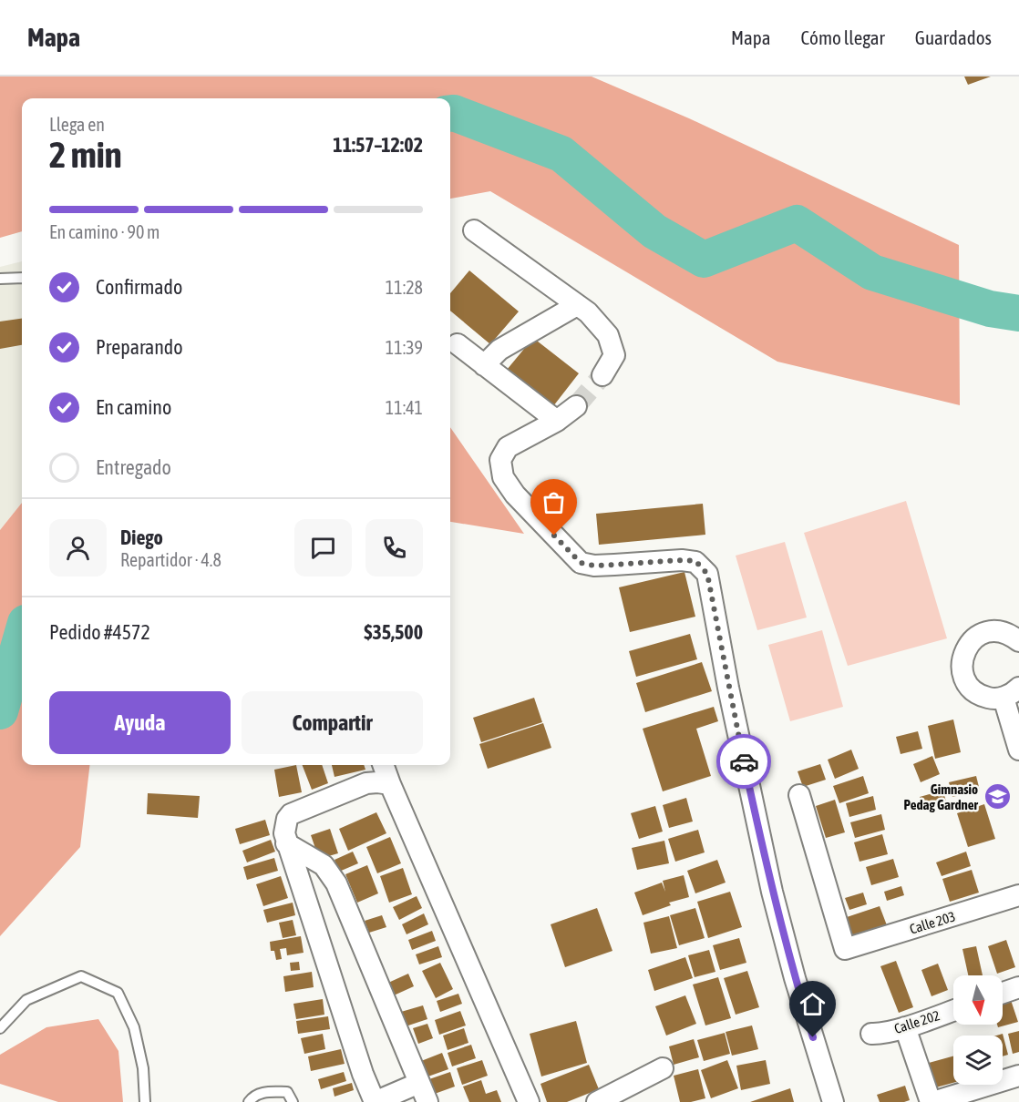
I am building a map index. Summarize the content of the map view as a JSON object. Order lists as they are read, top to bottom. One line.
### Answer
{"streets":{"street":["Calle 203","Calle 202"]},"places":{"school or university":["Gimnasio Pedag Gardner"]},"north":"bottom","page":{"header":"Mapa","nav":["Mapa","Cómo llegar","Guardados"],"heading":["2 min","Llega en","11:57–12:02"],"panel":["Diego","Repartidor · 4.8","Pedido #4572","$35,500"],"bar":"En camino · 90 m","list":[["Confirmado","11:28"],["Preparando","11:39"],["En camino","11:41"],"Entregado"],"buttons":["Ayuda","Compartir"]}}
